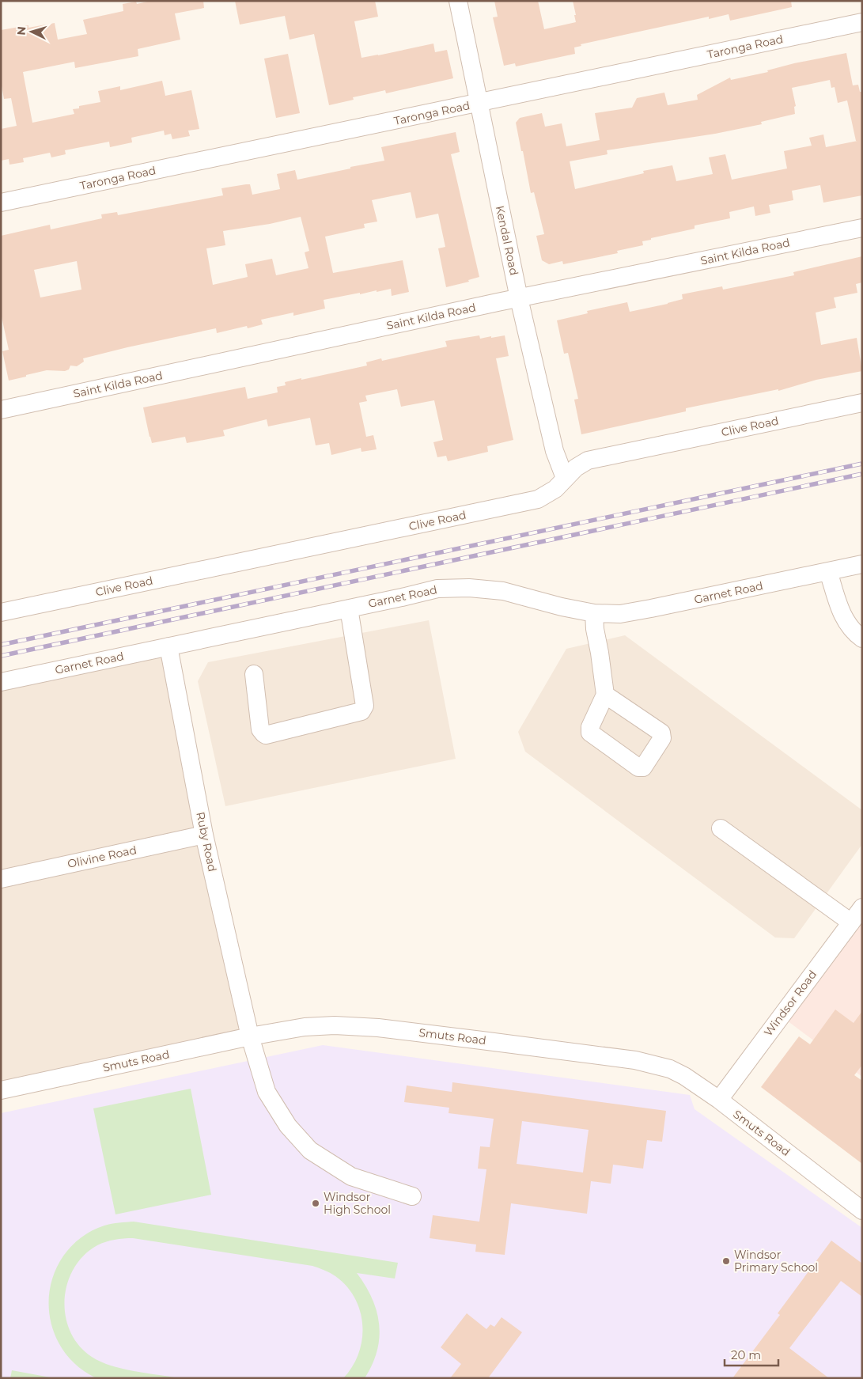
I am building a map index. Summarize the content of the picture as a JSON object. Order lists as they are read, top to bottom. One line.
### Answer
{"streets":{"street":["Taronga Road","Kendal Road","Saint Kilda Road","Clive Road","Garnet Road","Ruby Road","Olivine Road","Windsor Road","Smuts Road"]},"crossings":[["Taronga Road","Kendal Road"],["Kendal Road","Saint Kilda Road"],["Kendal Road","Clive Road"],["Garnet Road","Ruby Road"],["Ruby Road","Olivine Road"],["Ruby Road","Smuts Road"],["Windsor Road","Smuts Road"]],"places":["Windsor High School","Windsor Primary School"],"scale_bar":"20 m","north":"left"}
